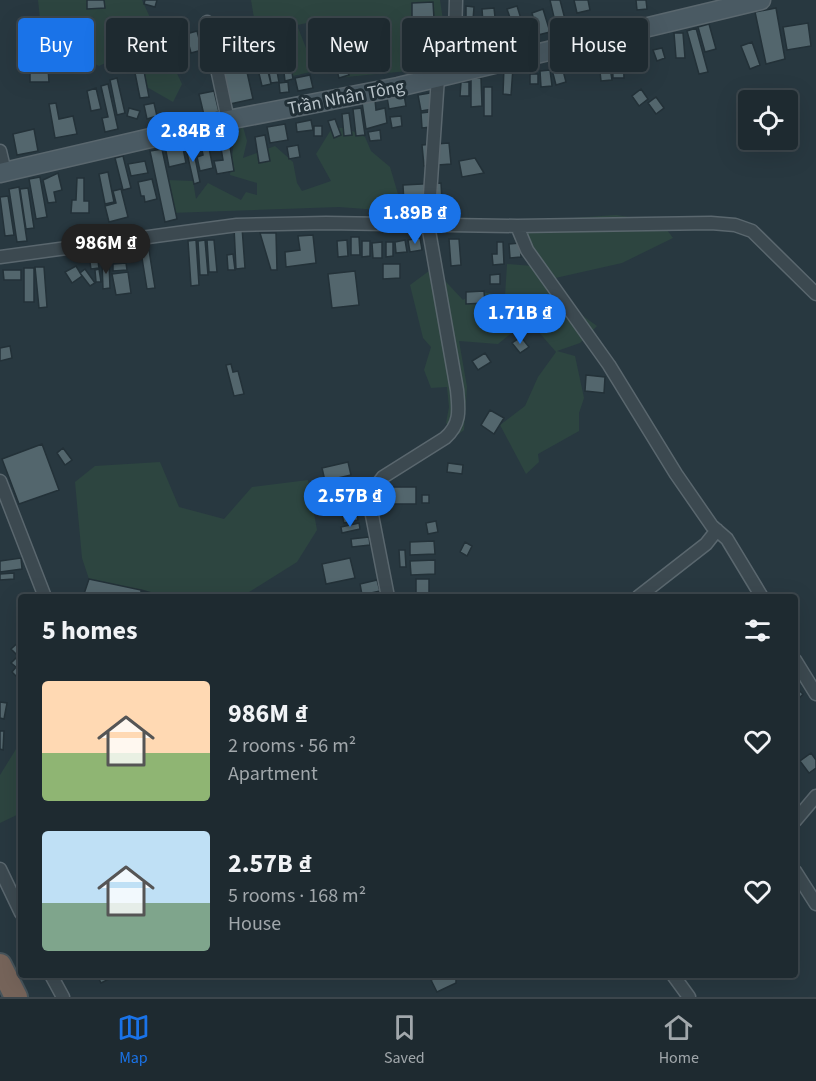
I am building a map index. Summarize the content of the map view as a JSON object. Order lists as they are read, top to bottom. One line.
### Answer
{"streets":{"street":["Trần Nhân Tông"]},"page":{"chip":["Buy","Rent","Filters","New","Apartment","House"],"price":["2.84B ₫","1.89B ₫","986M ₫","1.71B ₫","2.57B ₫"],"heading":"5 homes","list":[{"name":"986M ₫","note":"2 rooms · 56 m² · Apartment"},{"name":"2.57B ₫","note":"5 rooms · 168 m² · House"}],"tabs":["Map","Saved","Home"]}}
